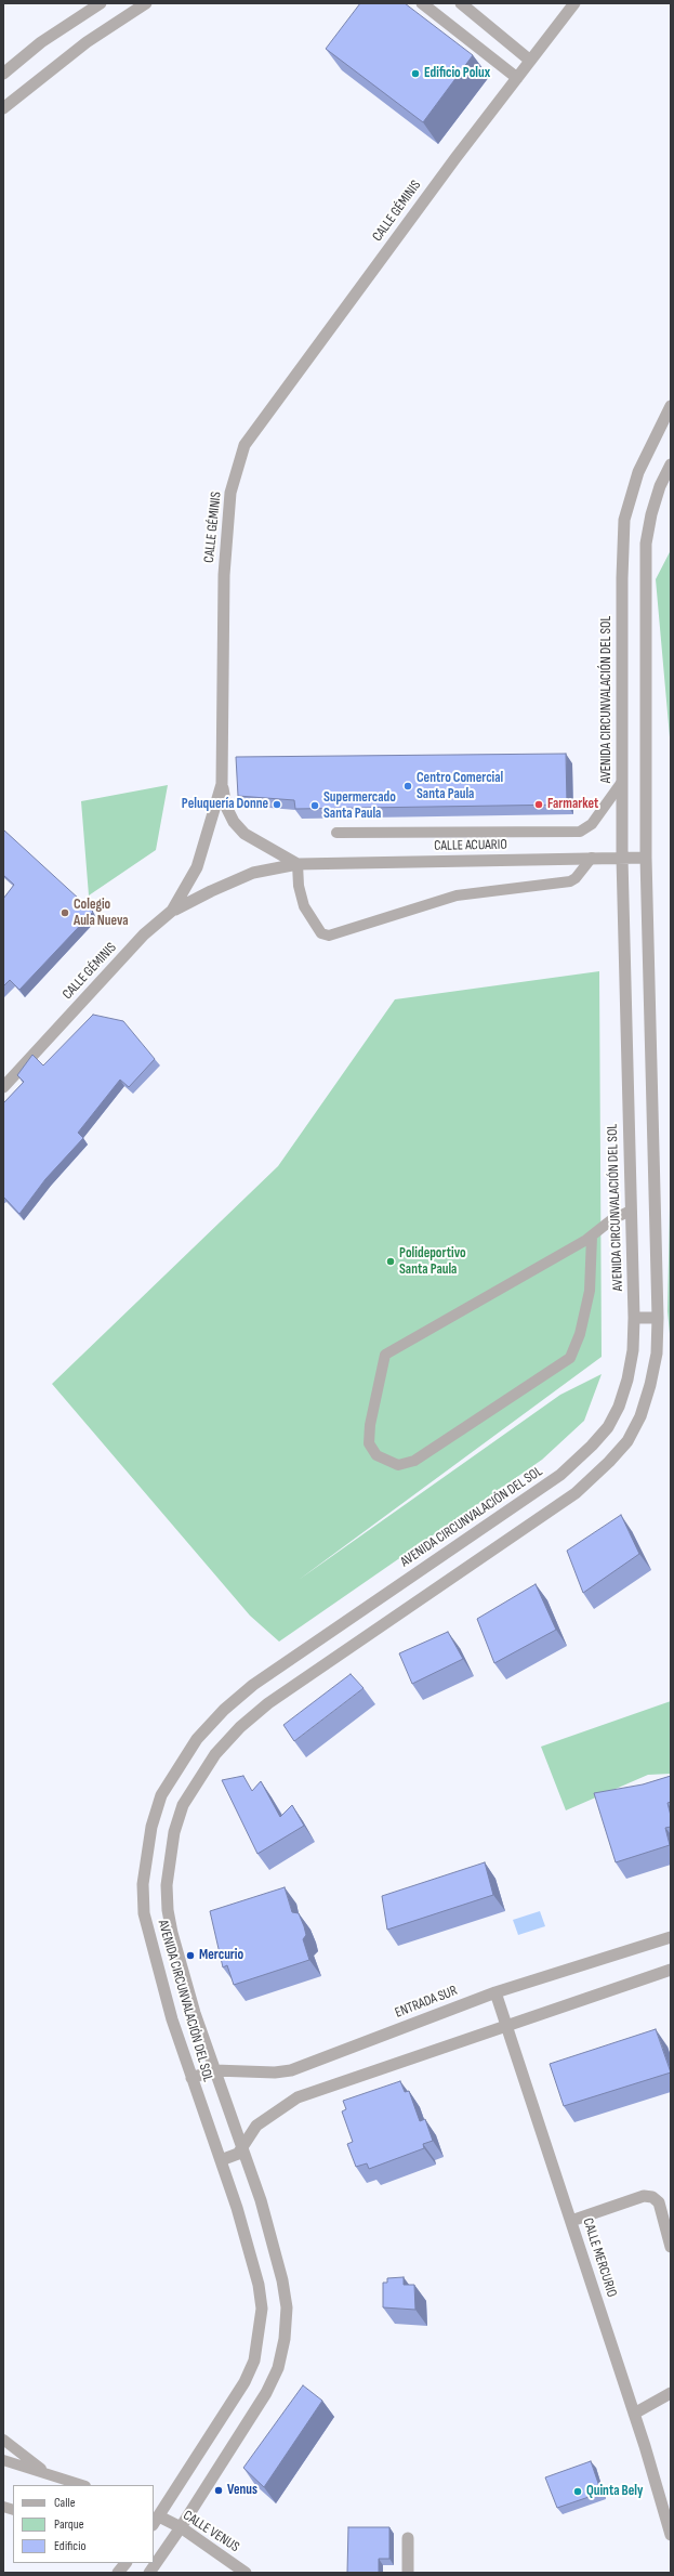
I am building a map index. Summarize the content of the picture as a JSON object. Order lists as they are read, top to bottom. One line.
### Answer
{"streets":{"street":["CALLE GÉMINIS","AVENIDA CIRCUNVALACIÓN DEL SOL","CALLE ACUARIO","ENTRADA SUR","CALLE MERCURIO","CALLE VENUS"]},"crossings":[["CALLE GÉMINIS","CALLE ACUARIO"],["AVENIDA CIRCUNVALACIÓN DEL SOL","CALLE ACUARIO"],["AVENIDA CIRCUNVALACIÓN DEL SOL","ENTRADA SUR"],["AVENIDA CIRCUNVALACIÓN DEL SOL","CALLE VENUS"],["ENTRADA SUR","CALLE MERCURIO"]],"places":["Edificio Polux","Centro Comercial Santa Paula","Peluquería Donne","Farmarket","Supermercado Santa Paula","Colegio Aula Nueva","Polideportivo Santa Paula","Mercurio","Venus","Quinta Bely"],"legend":["Calle","Parque","Edificio"]}
